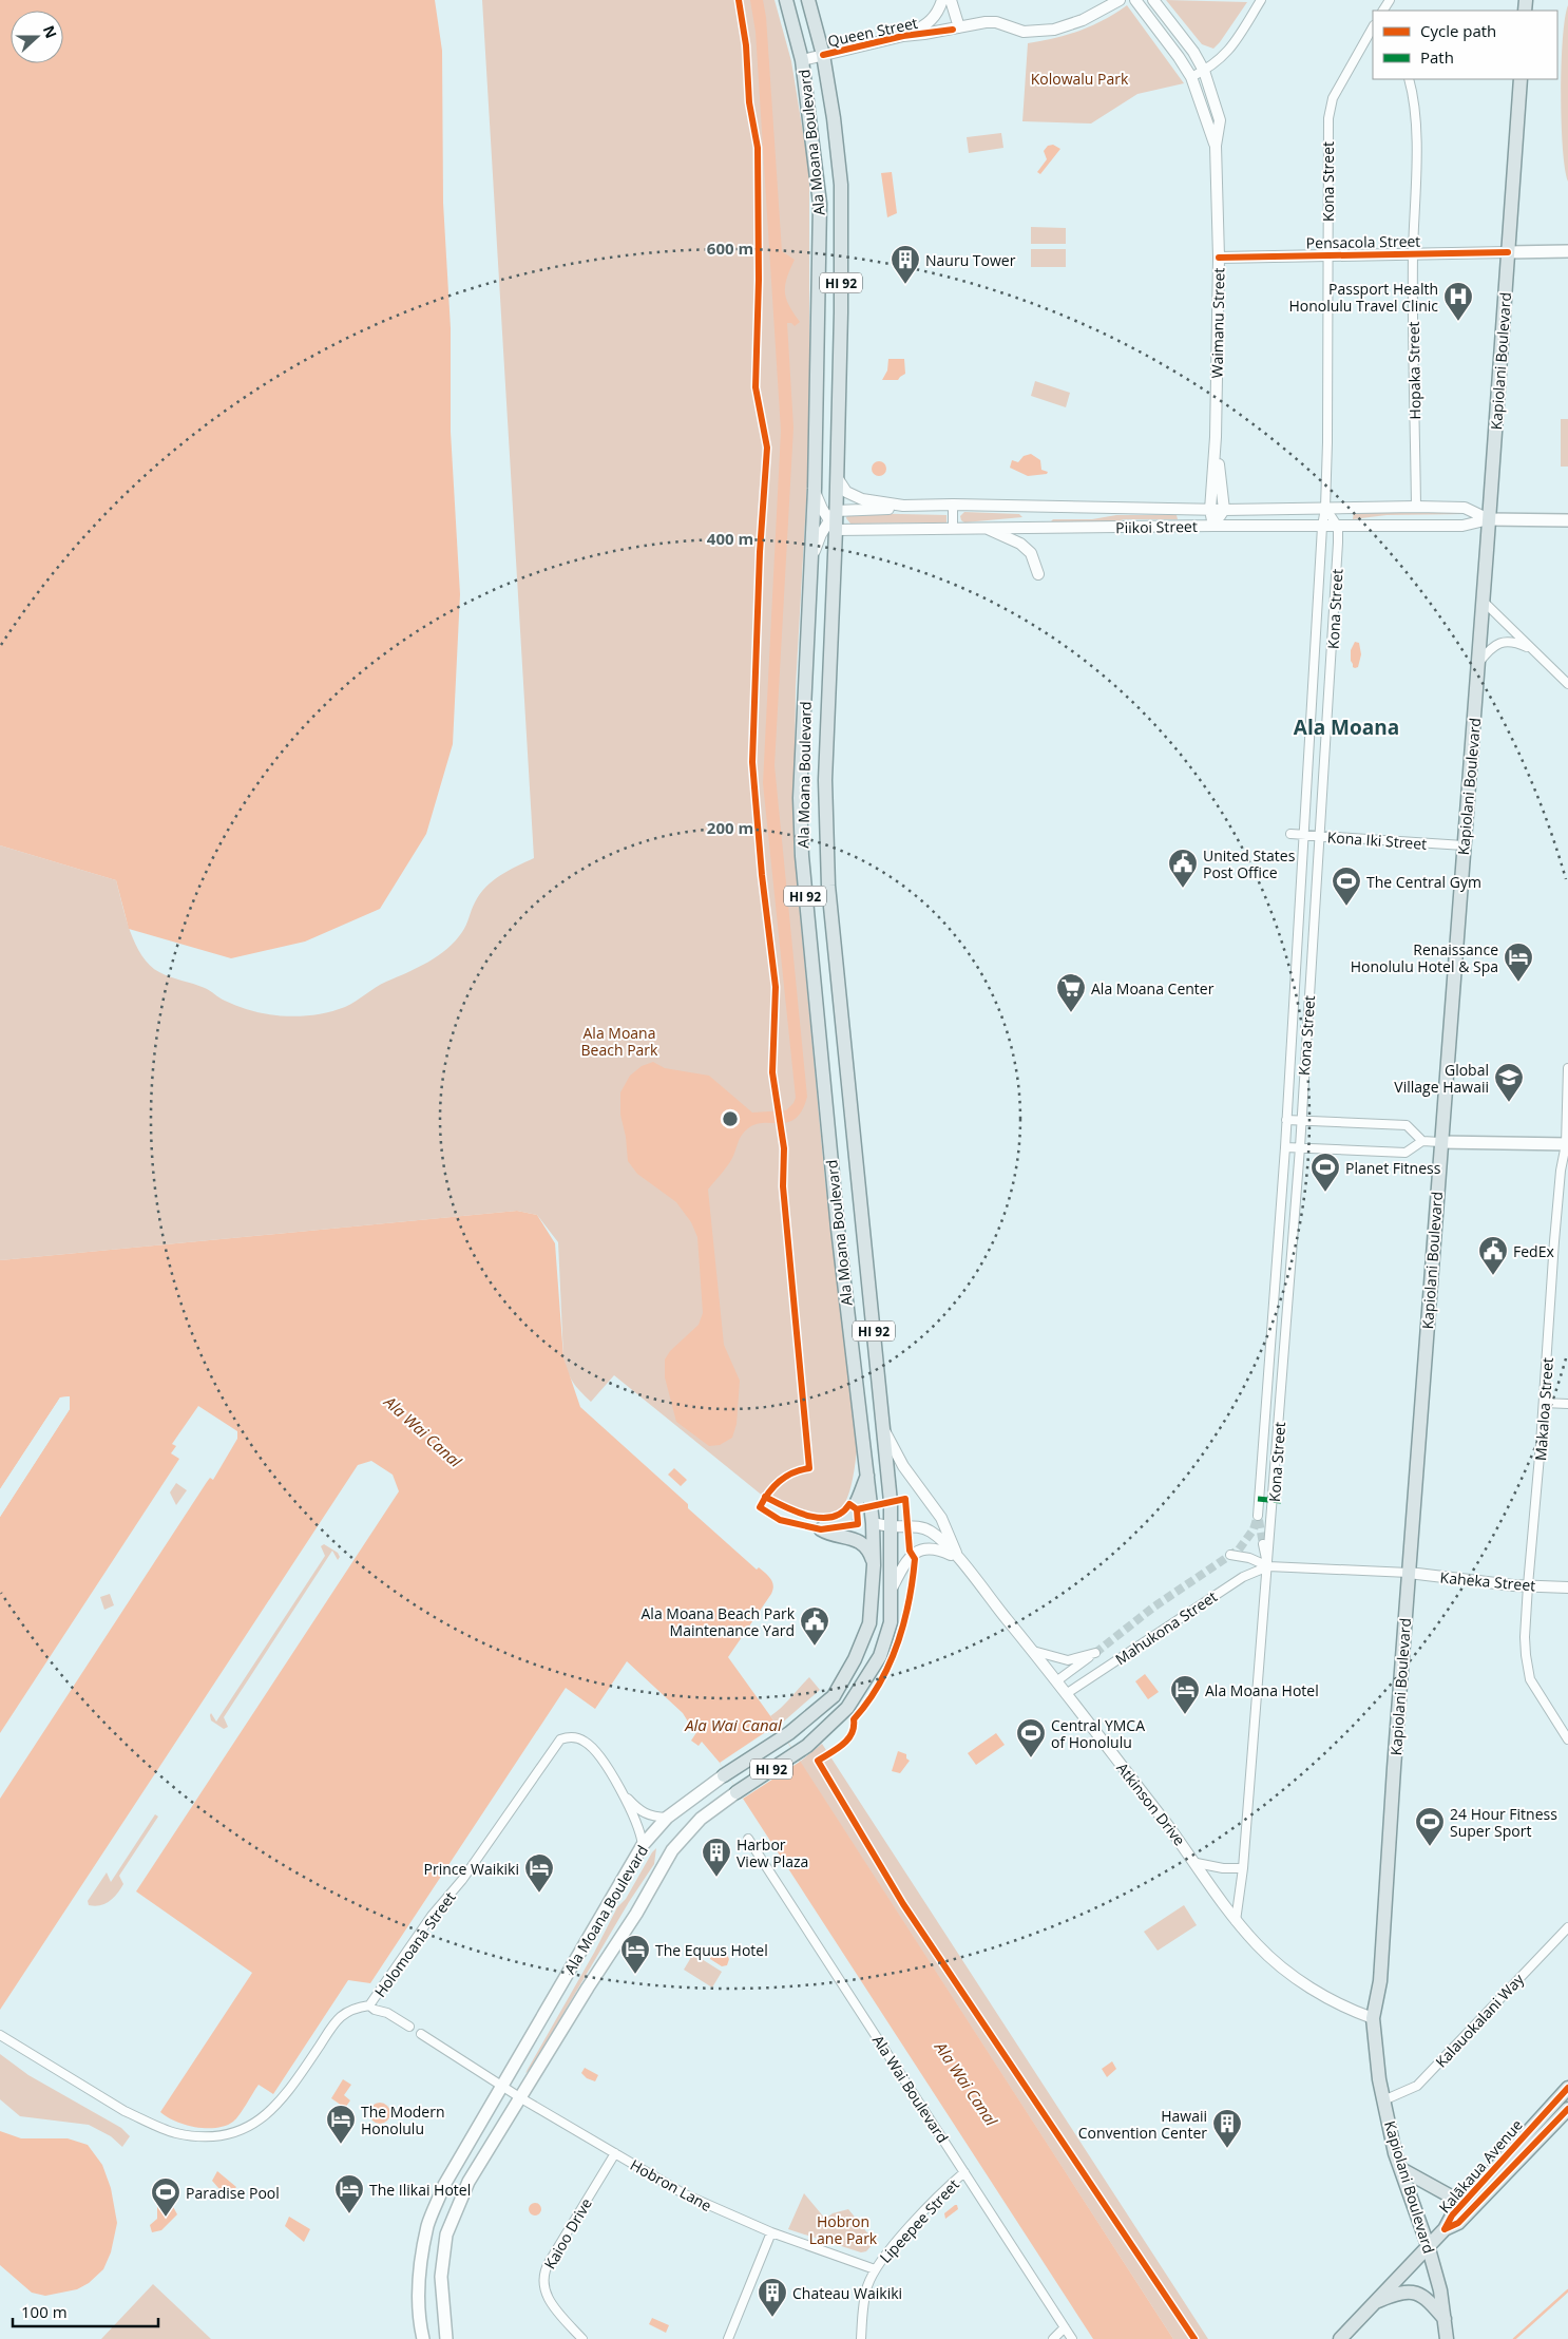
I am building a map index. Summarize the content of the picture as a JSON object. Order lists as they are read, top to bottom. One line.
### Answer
{"streets":{"main road":["Ala Moana Boulevard","Pensacola Street","HI 92","Kapiolani Boulevard","Piikoi Street","Kalākaua Avenue"],"street":["Queen Street","Kona Street","Waimanu Street","Hopaka Street","Kona Iki Street","Makaloa Street","Kaheka Street","Mahukona Street","Atkinson Drive","Holomoana Street","Kalauokalani Way","Ala Wai Boulevard","Hobron Lane","Lipeepee Street","Kaioo Drive"]},"crossings":[["Queen Street","Ala Moana Boulevard"],["Ala Moana Boulevard","Piikoi Street"],["Ala Moana Boulevard","Atkinson Drive"],["Ala Moana Boulevard","Holomoana Street"],["Ala Moana Boulevard","Hobron Lane"],["Kona Street","Pensacola Street"],["Kona Street","Piikoi Street"],["Kona Street","Kona Iki Street"],["Kona Street","Mahukona Street"],["Kona Street","Atkinson Drive"],["Pensacola Street","Waimanu Street"],["Pensacola Street","Kapiolani Boulevard"],["Pensacola Street","Hopaka Street"],["Waimanu Street","Piikoi Street"],["Kapiolani Boulevard","Piikoi Street"],["Kapiolani Boulevard","Kona Iki Street"],["Kapiolani Boulevard","Kaheka Street"],["Kapiolani Boulevard","Mahukona Street"],["Kapiolani Boulevard","Atkinson Drive"],["Kapiolani Boulevard","Kalauokalani Way"],["Kapiolani Boulevard","Kalākaua Avenue"],["Hopaka Street","Piikoi Street"],["Makaloa Street","Kaheka Street"],["Kaheka Street","Mahukona Street"],["Mahukona Street","Atkinson Drive"],["Ala Wai Boulevard","Lipeepee Street"],["Hobron Lane","Lipeepee Street"],["Hobron Lane","Kaioo Drive"]],"districts":["Ala Moana"],"water":["Ala Wai Canal"],"parks":["Kolowalu Park","Ala Moana Beach Park","Hobron Lane Park"],"places":{"building":["Nauru Tower","Harbor View Plaza","Hawaii Convention Center","Chateau Waikiki"],"hospital":["Passport Health Honolulu Travel Clinic"],"public building":["United States Post Office","FedEx","Ala Moana Beach Park Maintenance Yard"],"sports":["The Central Gym","Planet Fitness","Central YMCA of Honolulu","24 Hour Fitness Super Sport","Paradise Pool"],"hotel":["Renaissance Honolulu Hotel & Spa","Ala Moana Hotel","Prince Waikiki","The Equus Hotel","The Modern Honolulu","The Ilikai Hotel"],"supermarket":["Ala Moana Center"],"school or university":["Global Village Hawaii"]},"legend":["Cycle path","Path"],"scale_bar":"100 m","north":"right","rings":["600 m","400 m","200 m"]}
